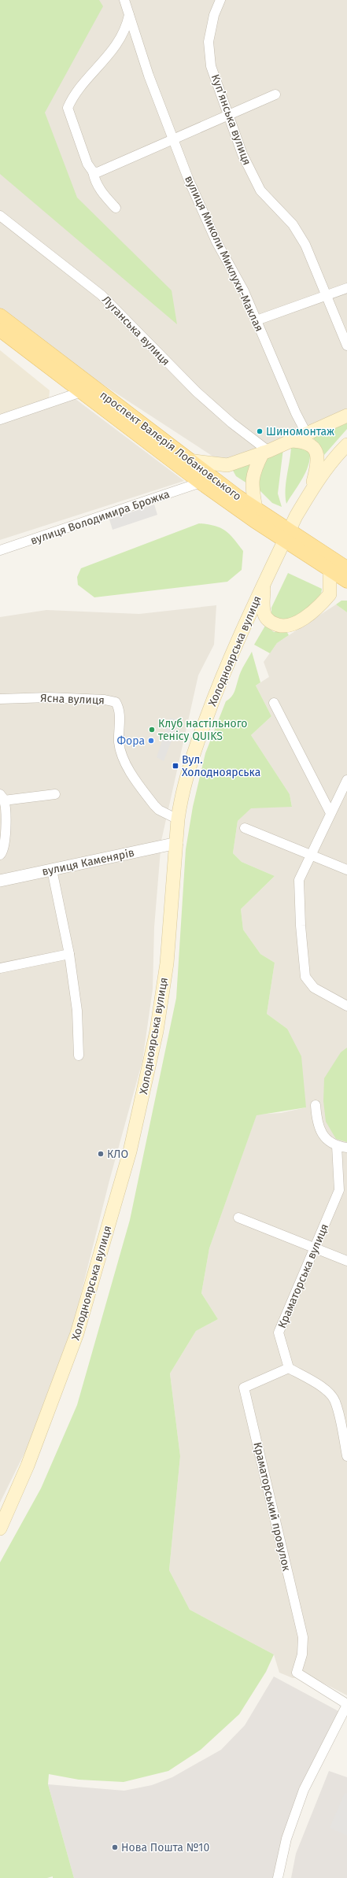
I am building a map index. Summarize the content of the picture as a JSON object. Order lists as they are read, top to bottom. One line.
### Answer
{"streets":{"main road":["проспект Валерія Лобановського","Холодноярська вулиця"],"street":["Купʼянська вулиця","вулиця Миколи Миклухи-Маклая","Луганська вулиця","вулиця Володимира Брожка","Ясна вулиця","вулиця Каменярів","Краматорська вулиця","Краматорський провулок"]},"crossings":[["проспект Валерія Лобановського","вулиця Володимира Брожка"],["проспект Валерія Лобановського","Холодноярська вулиця"],["Холодноярська вулиця","Ясна вулиця"],["Холодноярська вулиця","вулиця Каменярів"],["Краматорська вулиця","Краматорський провулок"]],"places":{"other":["Шиномонтаж","Клуб настільного тенісу QUIKS","Фора","КЛО","Нова Пошта №10"],"transit":["Вул. Холодноярська"]}}
